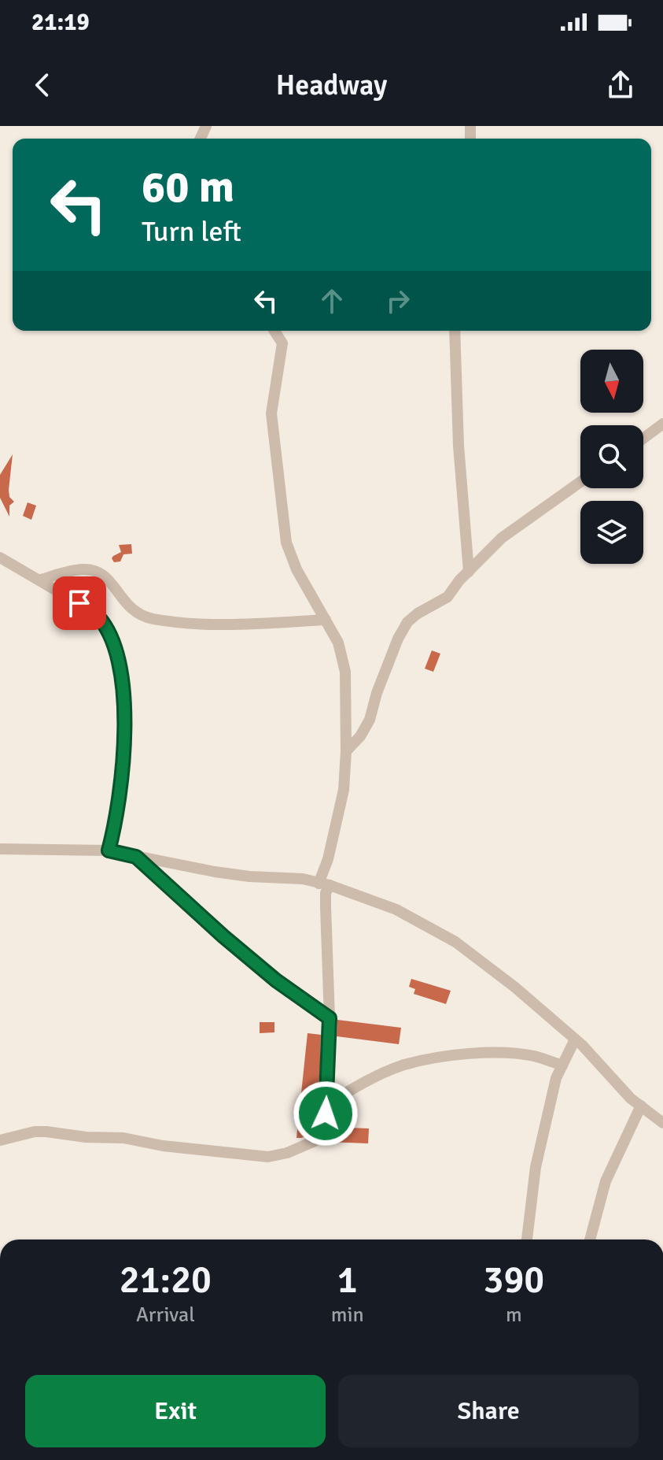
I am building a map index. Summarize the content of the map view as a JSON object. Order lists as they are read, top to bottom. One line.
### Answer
{"north":"bottom","page":{"status":"21:19","header":"Headway","turn":["60 m","Turn left"],"eta":["21:20","Arrival","1","min","390","m"],"buttons":["Exit","Share"]}}
